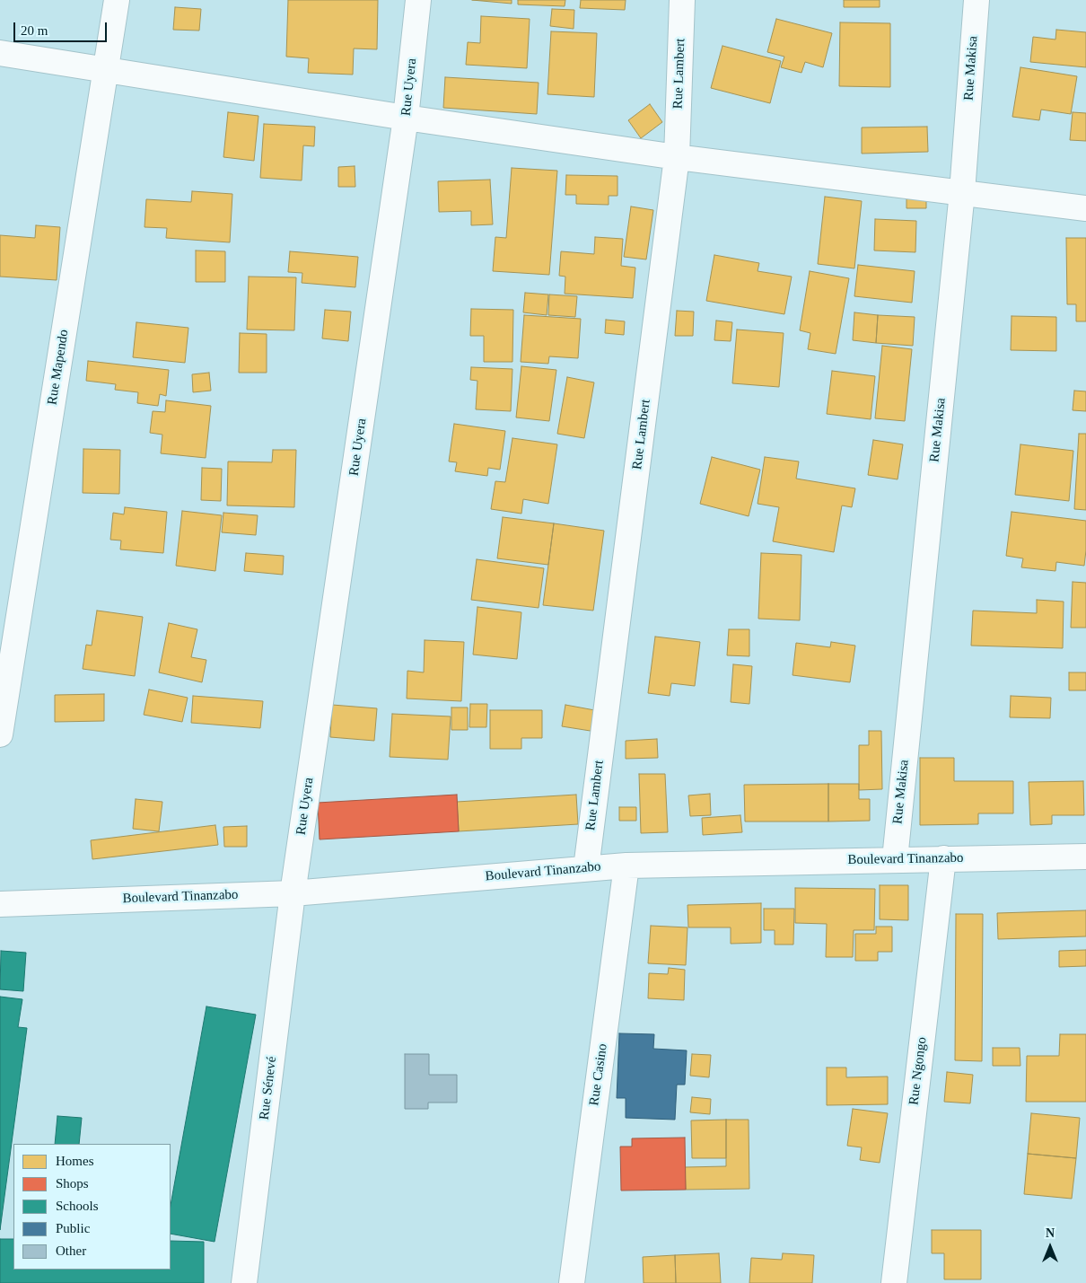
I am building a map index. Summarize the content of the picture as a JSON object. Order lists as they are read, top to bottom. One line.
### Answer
{"streets":{"street":["Rue Makisa","Rue Lambert","Rue Uyera","Rue Mapendo","Boulevard Tinanzabo","Rue Ngongo","Rue Casino","Rue Sénevé"]},"crossings":[["Rue Makisa","Boulevard Tinanzabo"],["Rue Lambert","Boulevard Tinanzabo"],["Rue Uyera","Boulevard Tinanzabo"],["Rue Uyera","Rue Sénevé"],["Boulevard Tinanzabo","Rue Ngongo"],["Boulevard Tinanzabo","Rue Casino"],["Boulevard Tinanzabo","Rue Sénevé"]],"legend":["Homes","Shops","Schools","Public","Other"],"scale_bar":"20 m","north":"top"}
